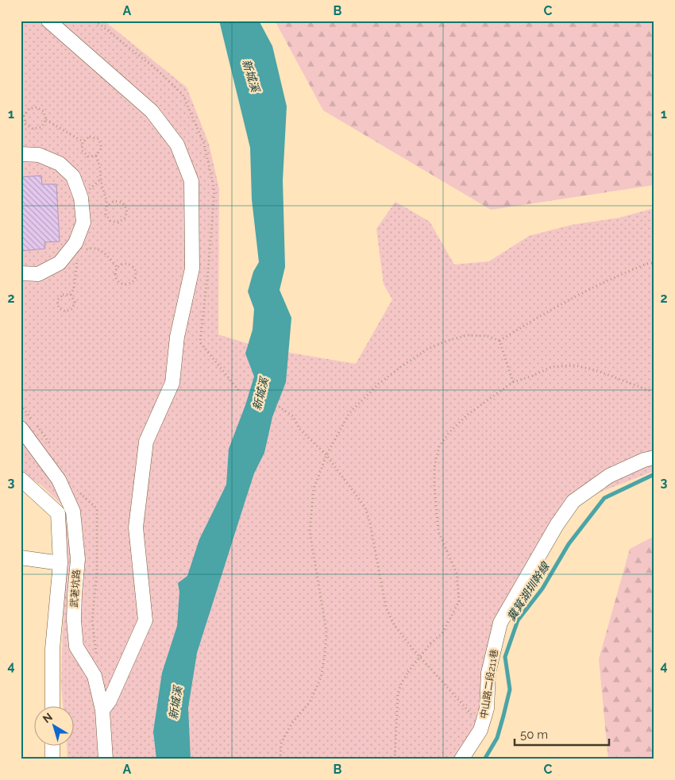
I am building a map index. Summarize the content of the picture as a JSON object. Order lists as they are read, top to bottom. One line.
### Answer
{"streets":{"street":["武荖坑路","中山路二段211巷"]},"water":["新城溪","糞箕湖圳幹線"],"scale_bar":"50 m","north":"top left","grid":{"columns":["A","B","C"],"rows":["1","2","3","4"]}}
